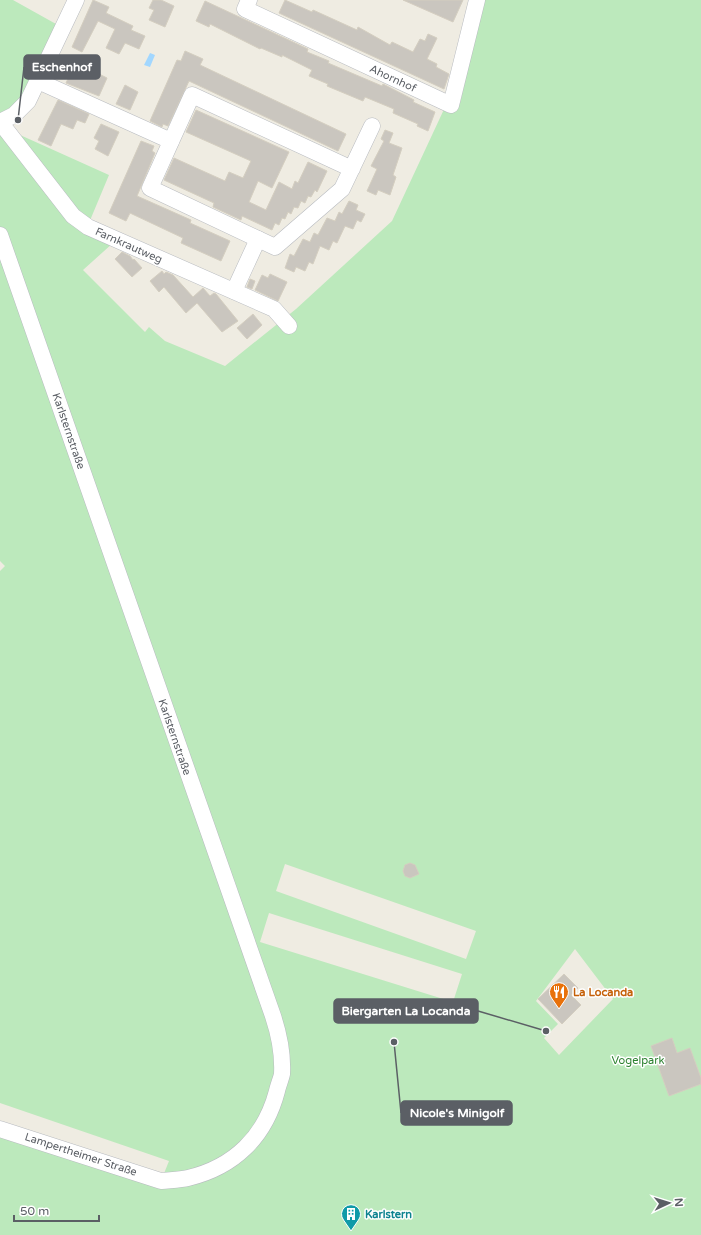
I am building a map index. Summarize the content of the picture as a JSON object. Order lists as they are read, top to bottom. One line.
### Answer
{"streets":{"street":["Ahornhof","Farnkrautweg","Karlsternstraße","Lampertheimer Straße"]},"crossings":[["Karlsternstraße","Lampertheimer Straße"]],"parks":["Vogelpark"],"places":{"other":["Eschenhof","Biergarten La Locanda","Nicole's Minigolf"],"restaurant":["La Locanda"],"building":["Karlstern"]},"scale_bar":"50 m","north":"right"}
